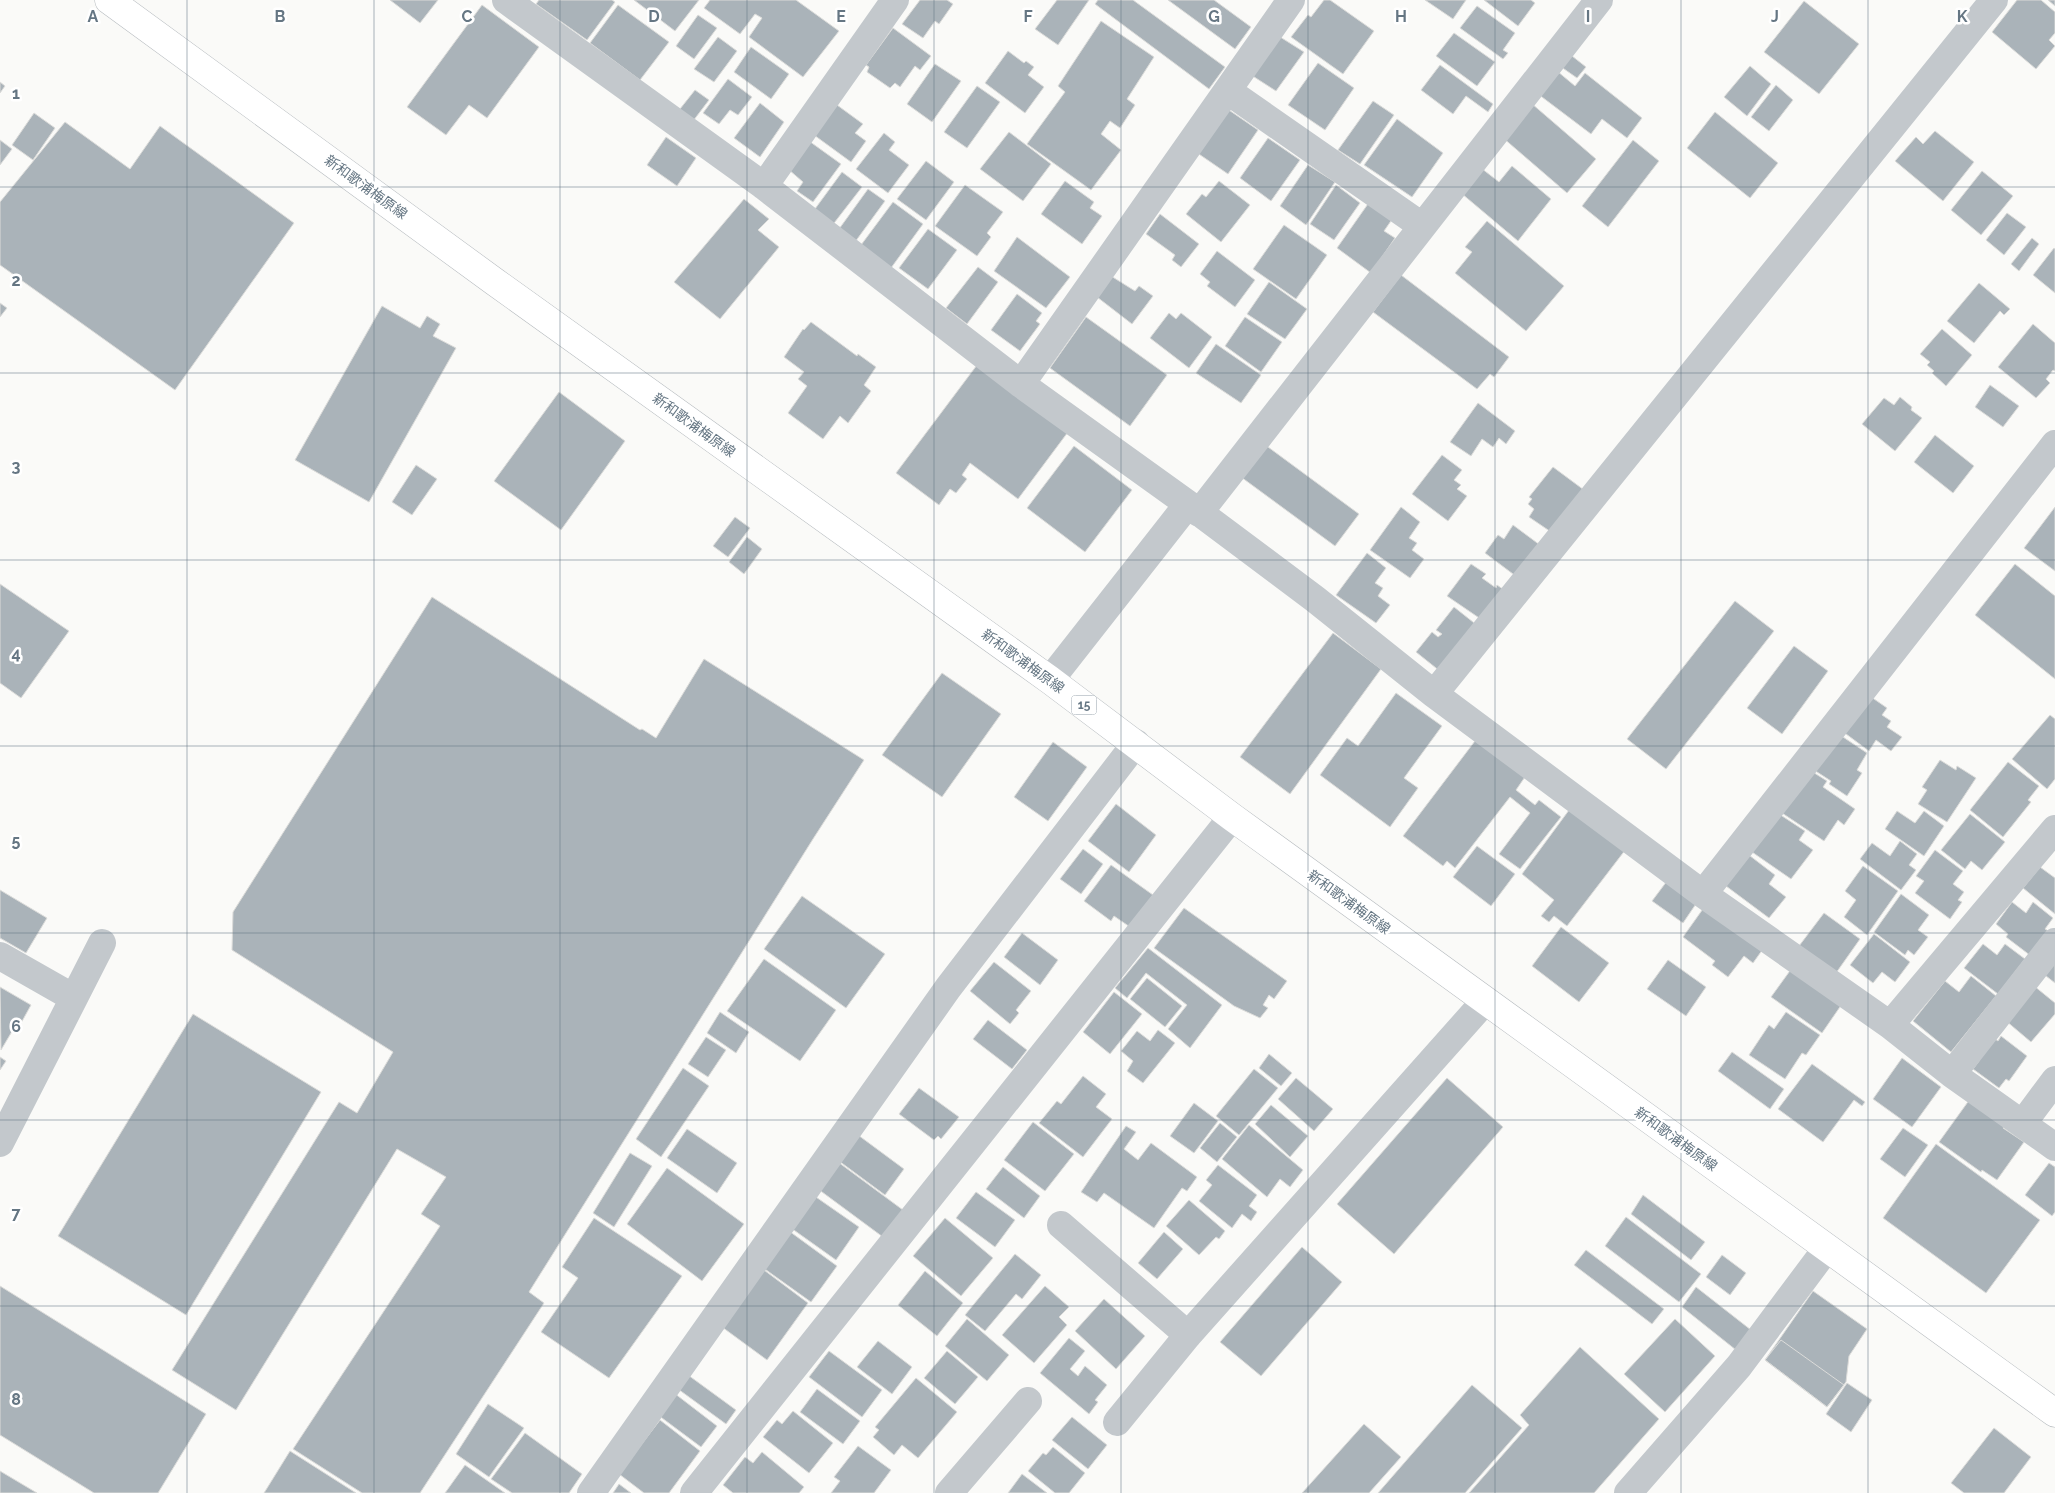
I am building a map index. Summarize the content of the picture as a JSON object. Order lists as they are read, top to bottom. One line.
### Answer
{"streets":{"main road":["新和歌浦梅原線","15"]},"grid":{"columns":["A","B","C","D","E","F","G","H","I","J","K"],"rows":["1","2","3","4","5","6","7","8"]}}
